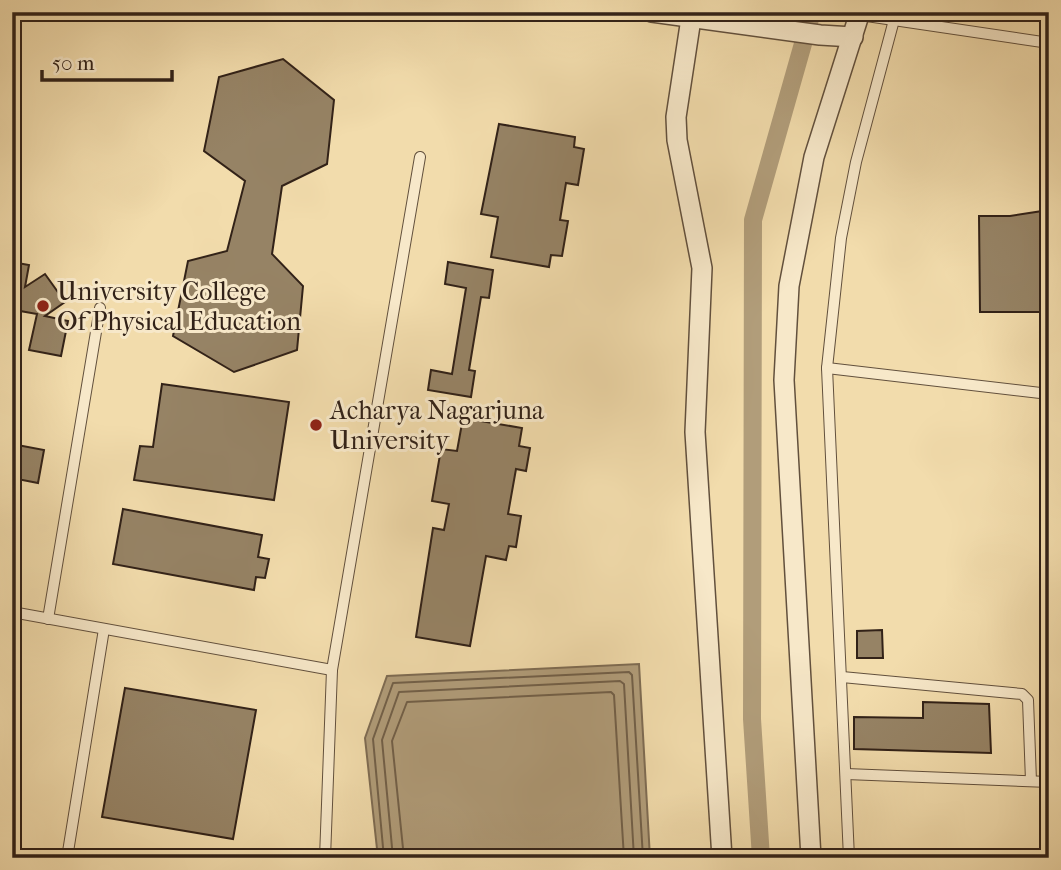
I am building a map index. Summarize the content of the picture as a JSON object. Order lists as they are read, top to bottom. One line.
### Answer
{"places":["University College Of Physical Education","Acharya Nagarjuna University"],"scale_bar":"50 m"}
